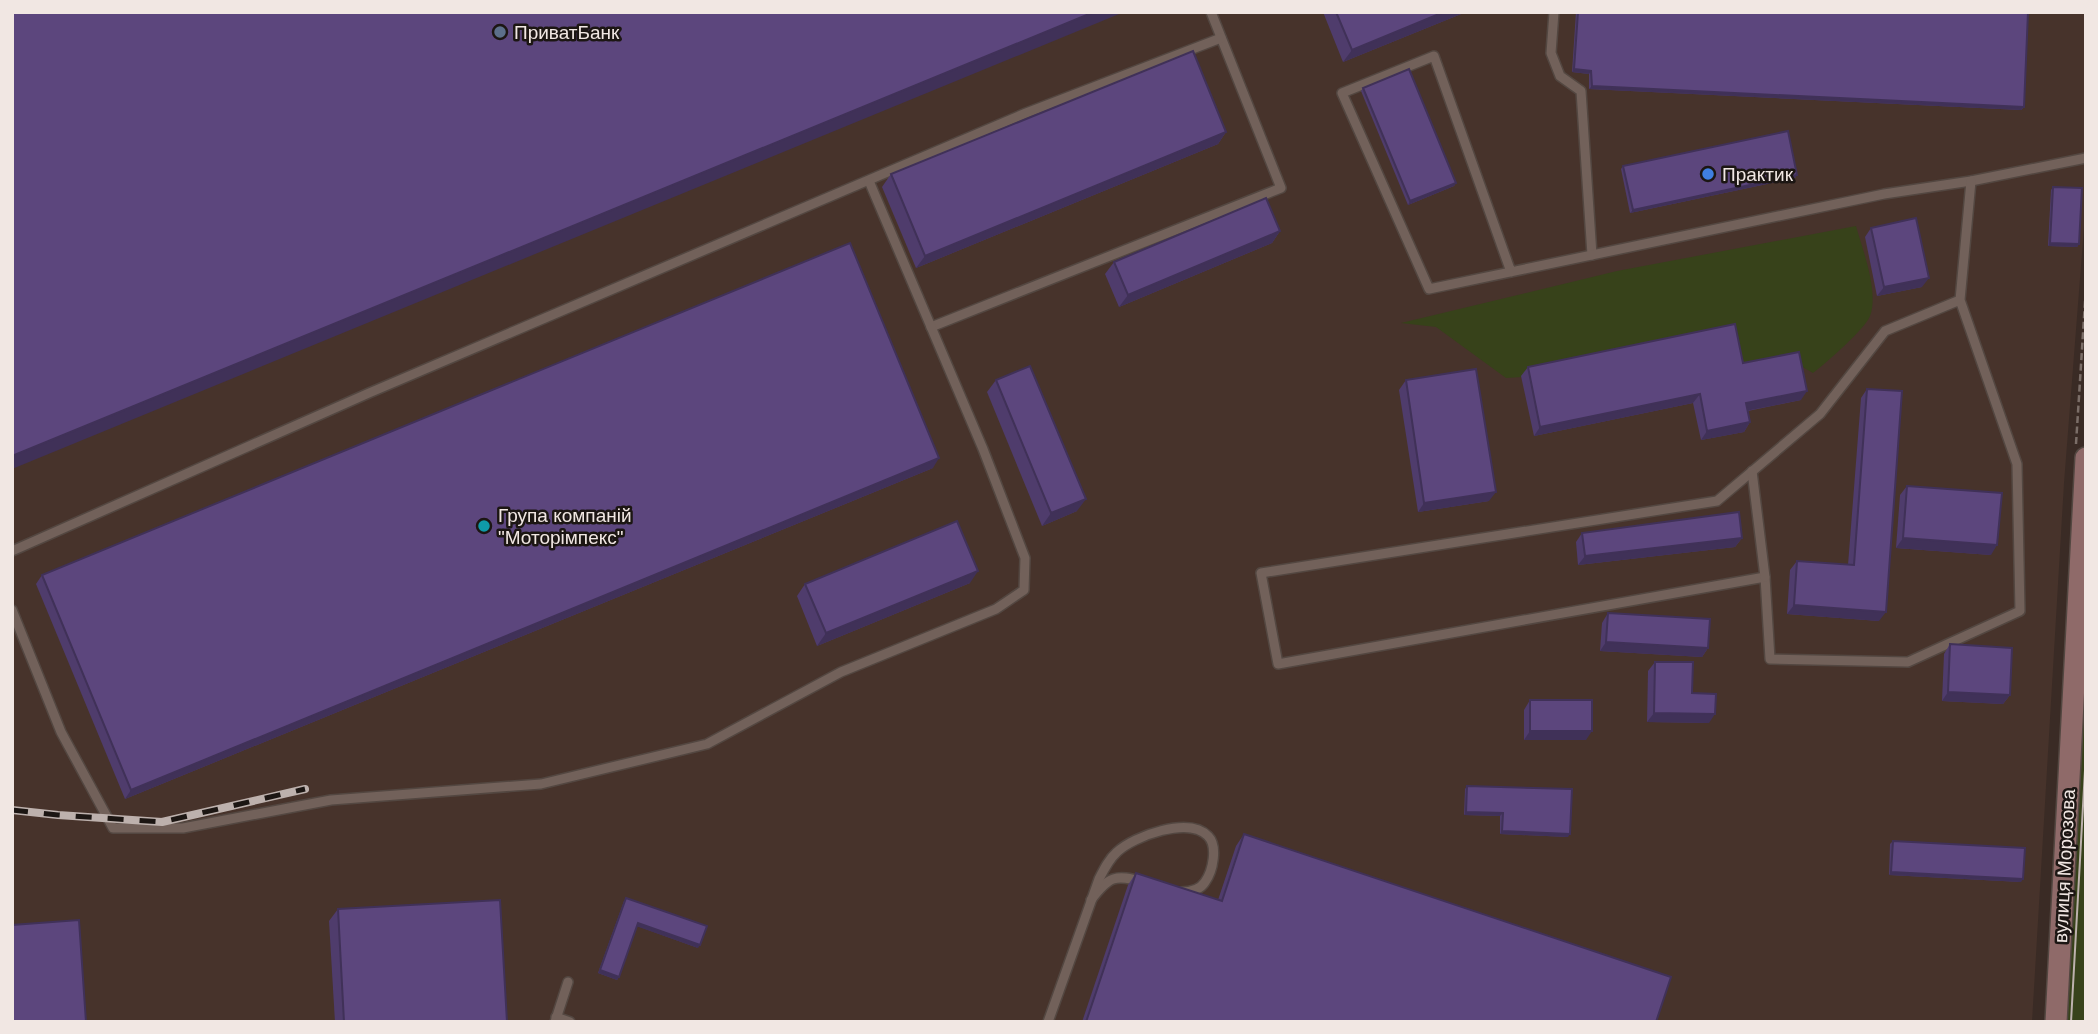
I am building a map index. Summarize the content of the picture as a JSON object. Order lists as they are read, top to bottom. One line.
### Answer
{"streets":{"main road":["вулиця Морозова"]},"places":["ПриватБанк","Практик","Група компаній \"Моторімпекс\""]}
